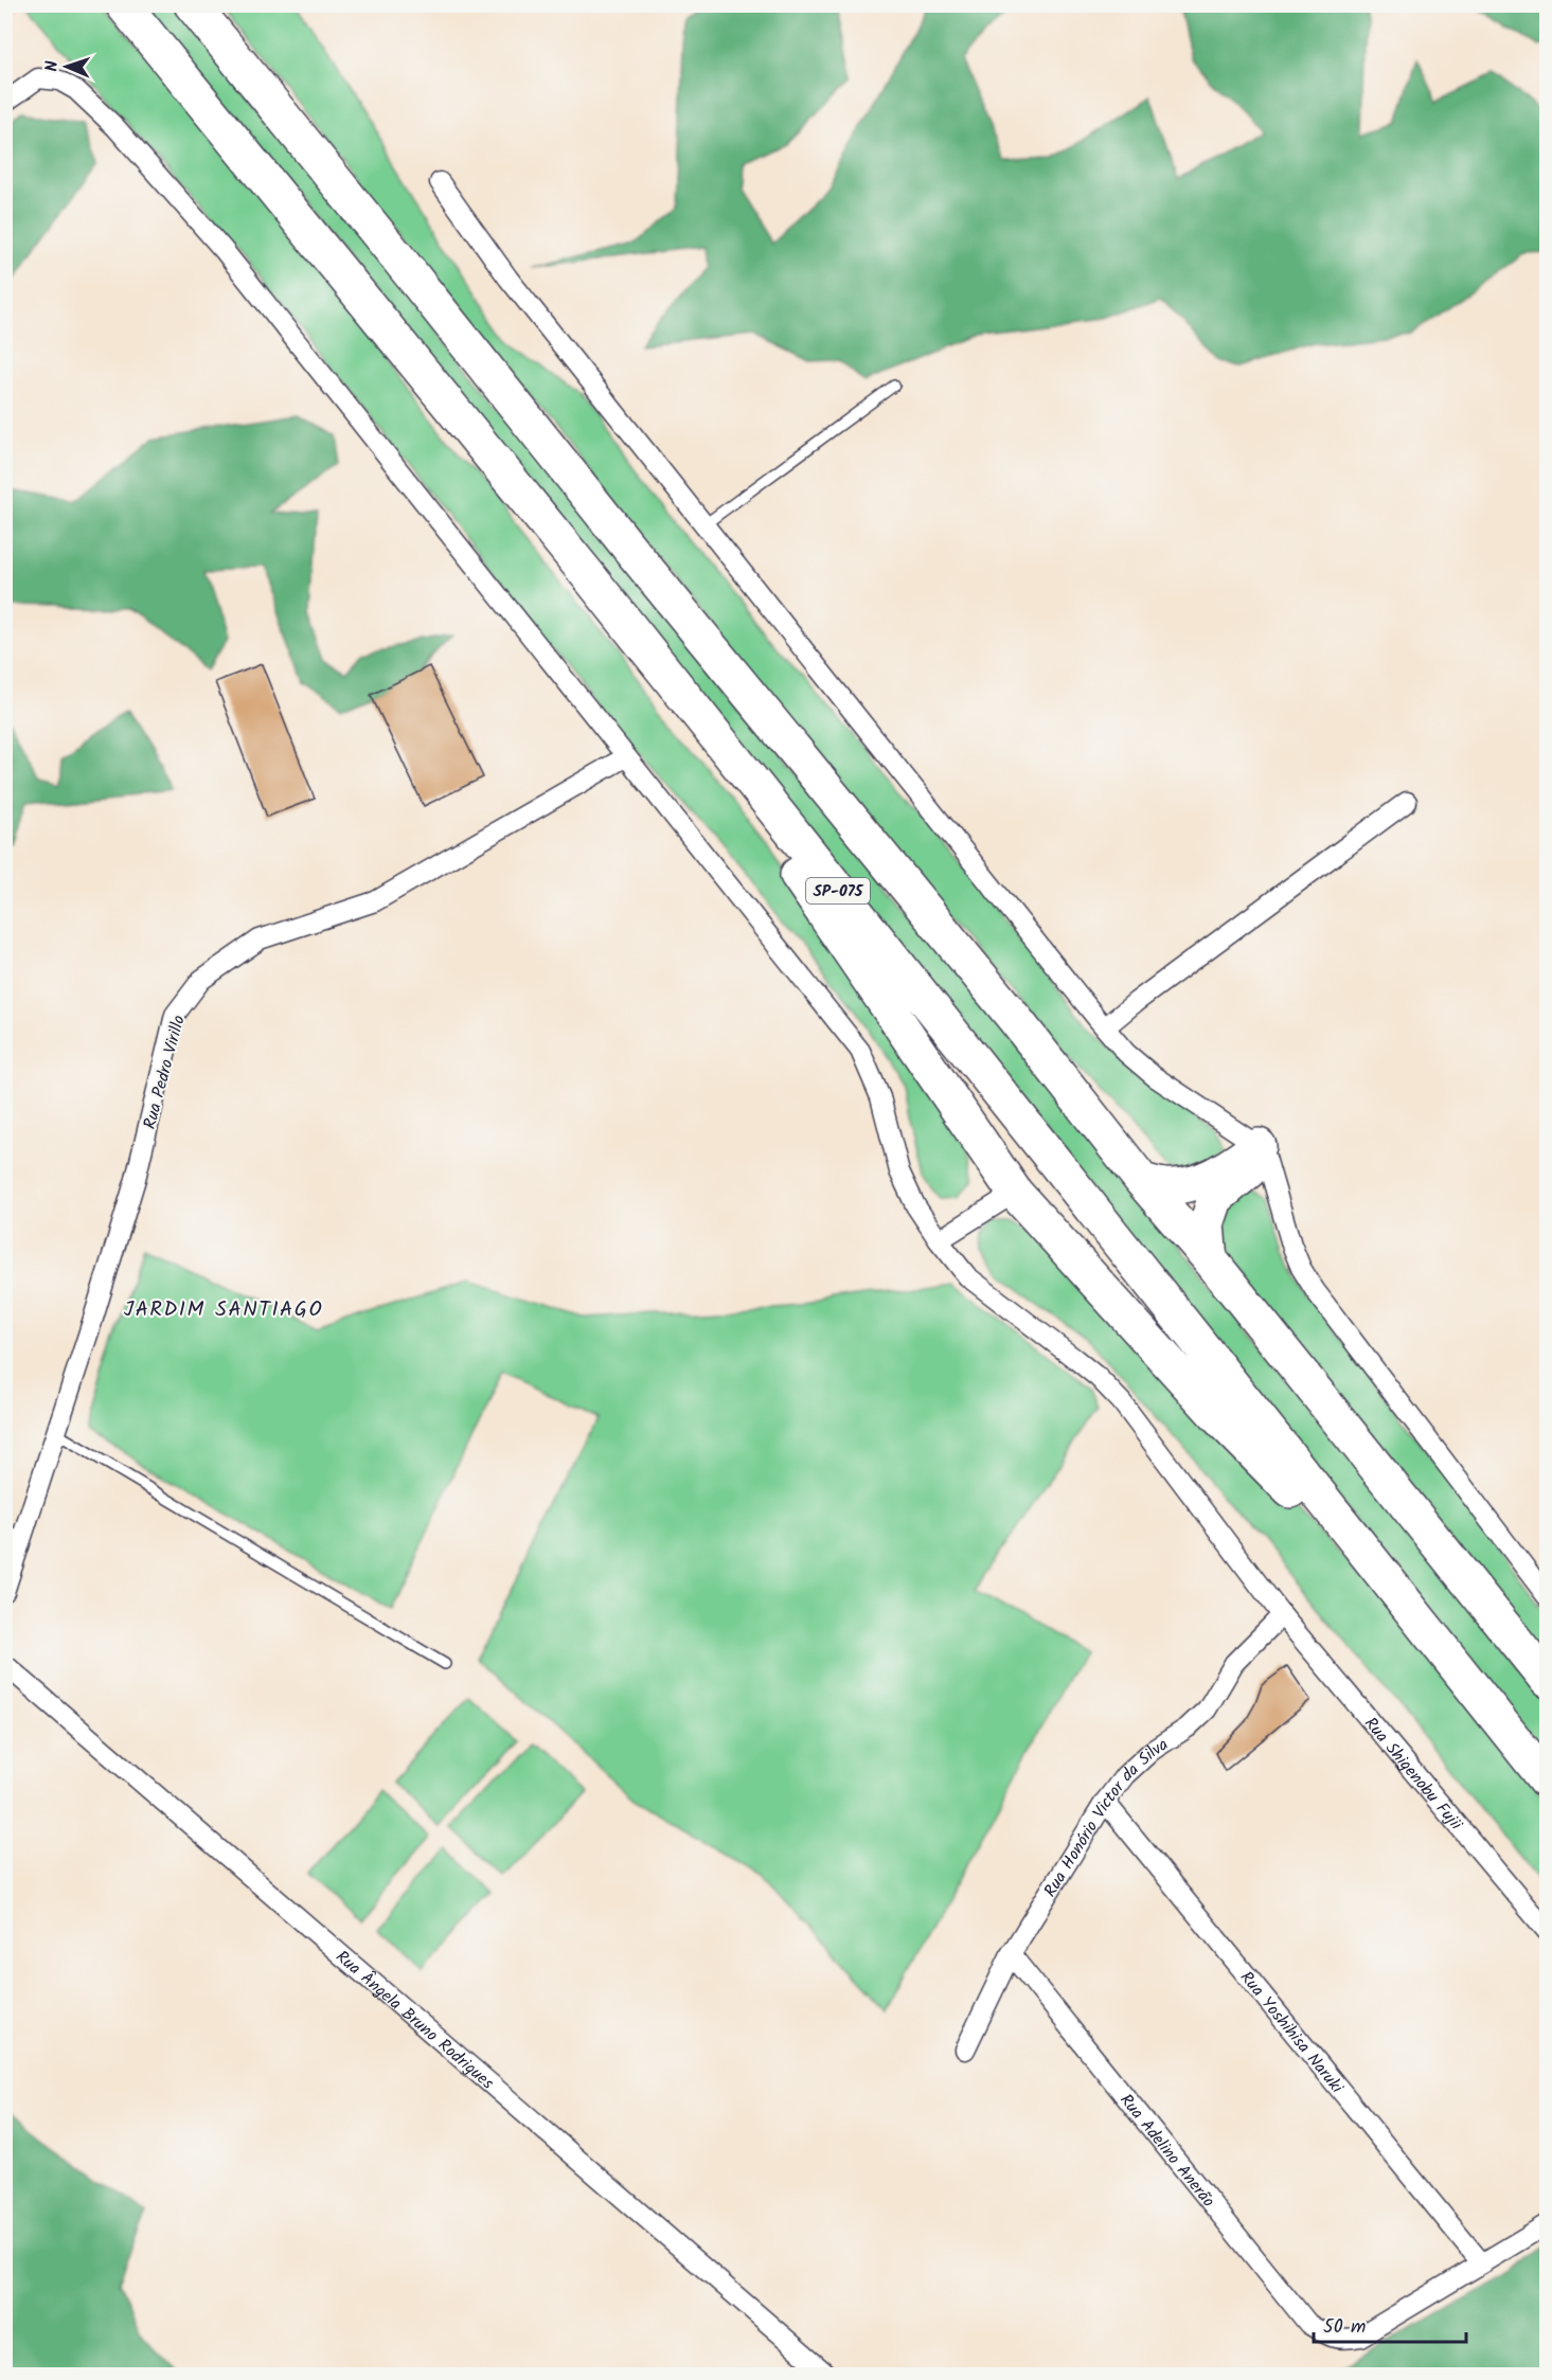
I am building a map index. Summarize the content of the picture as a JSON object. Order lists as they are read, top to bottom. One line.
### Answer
{"streets":{"highway":["SP-075"],"street":["Rua Pedro Virillo","Rua Shigenobu Fujii","Rua Honório Victor da Silva","Rua Ângela Bruno Rodrigues","Rua Yoshihisa Naruki","Rua Adelino Anerão"]},"crossings":[["Rua Pedro Virillo","Rua Shigenobu Fujii"],["Rua Shigenobu Fujii","Rua Honório Victor da Silva"],["Rua Honório Victor da Silva","Rua Yoshihisa Naruki"],["Rua Honório Victor da Silva","Rua Adelino Anerão"],["Rua Yoshihisa Naruki","Rua Adelino Anerão"]],"districts":["JARDIM SANTIAGO"],"scale_bar":"50 m","north":"left"}
